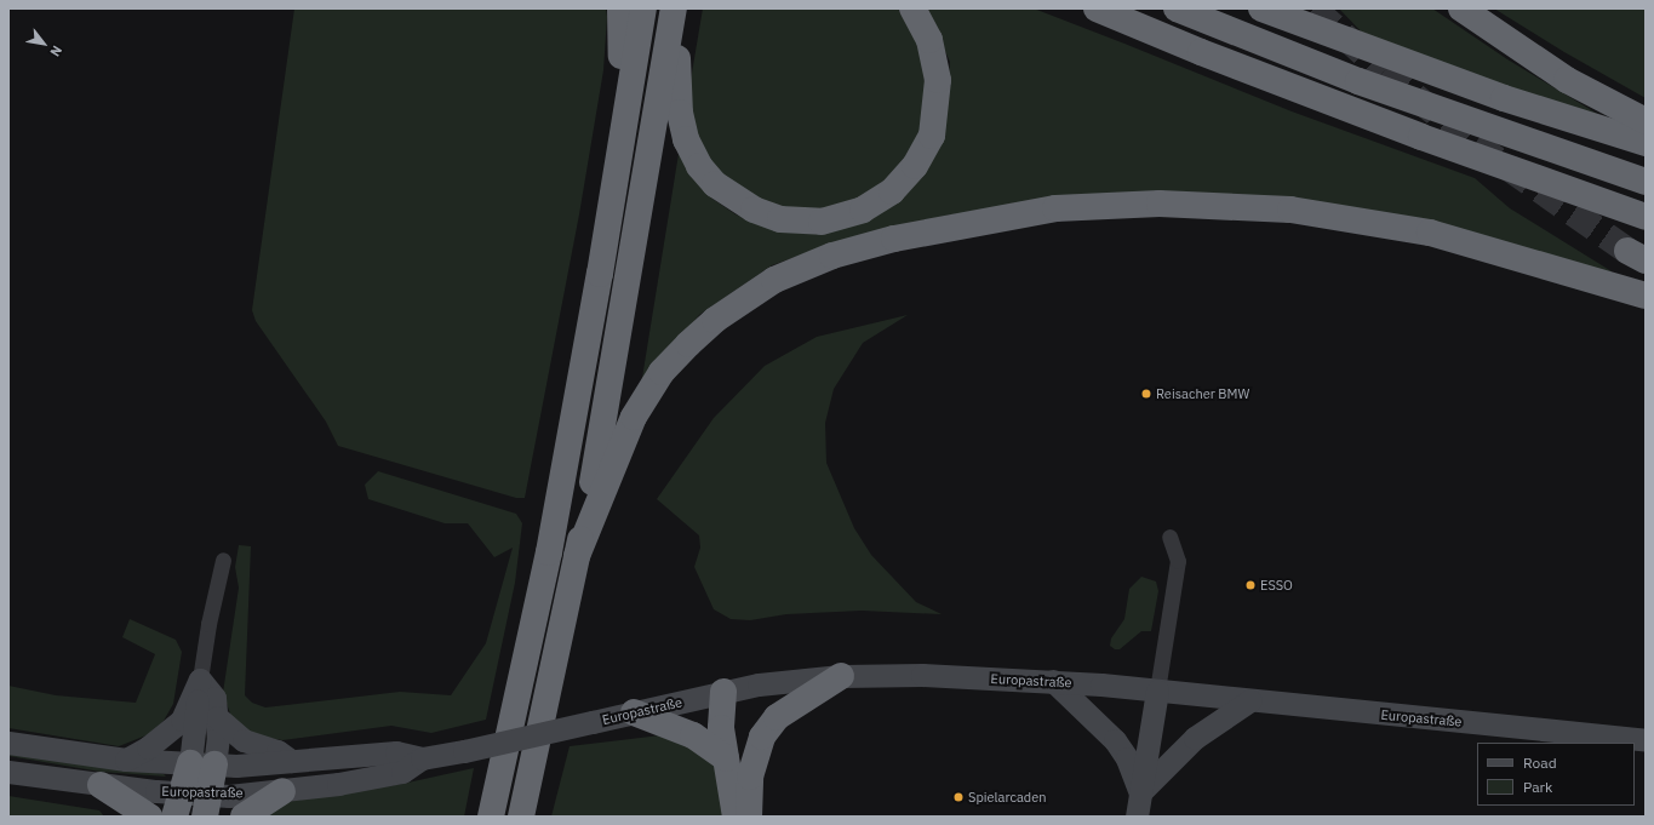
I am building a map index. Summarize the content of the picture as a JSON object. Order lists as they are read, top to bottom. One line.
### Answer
{"streets":{"main road":["Europastraße"]},"places":["Reisacher BMW","ESSO","Spielarcaden"],"legend":["Road","Park"],"north":"bottom right"}
